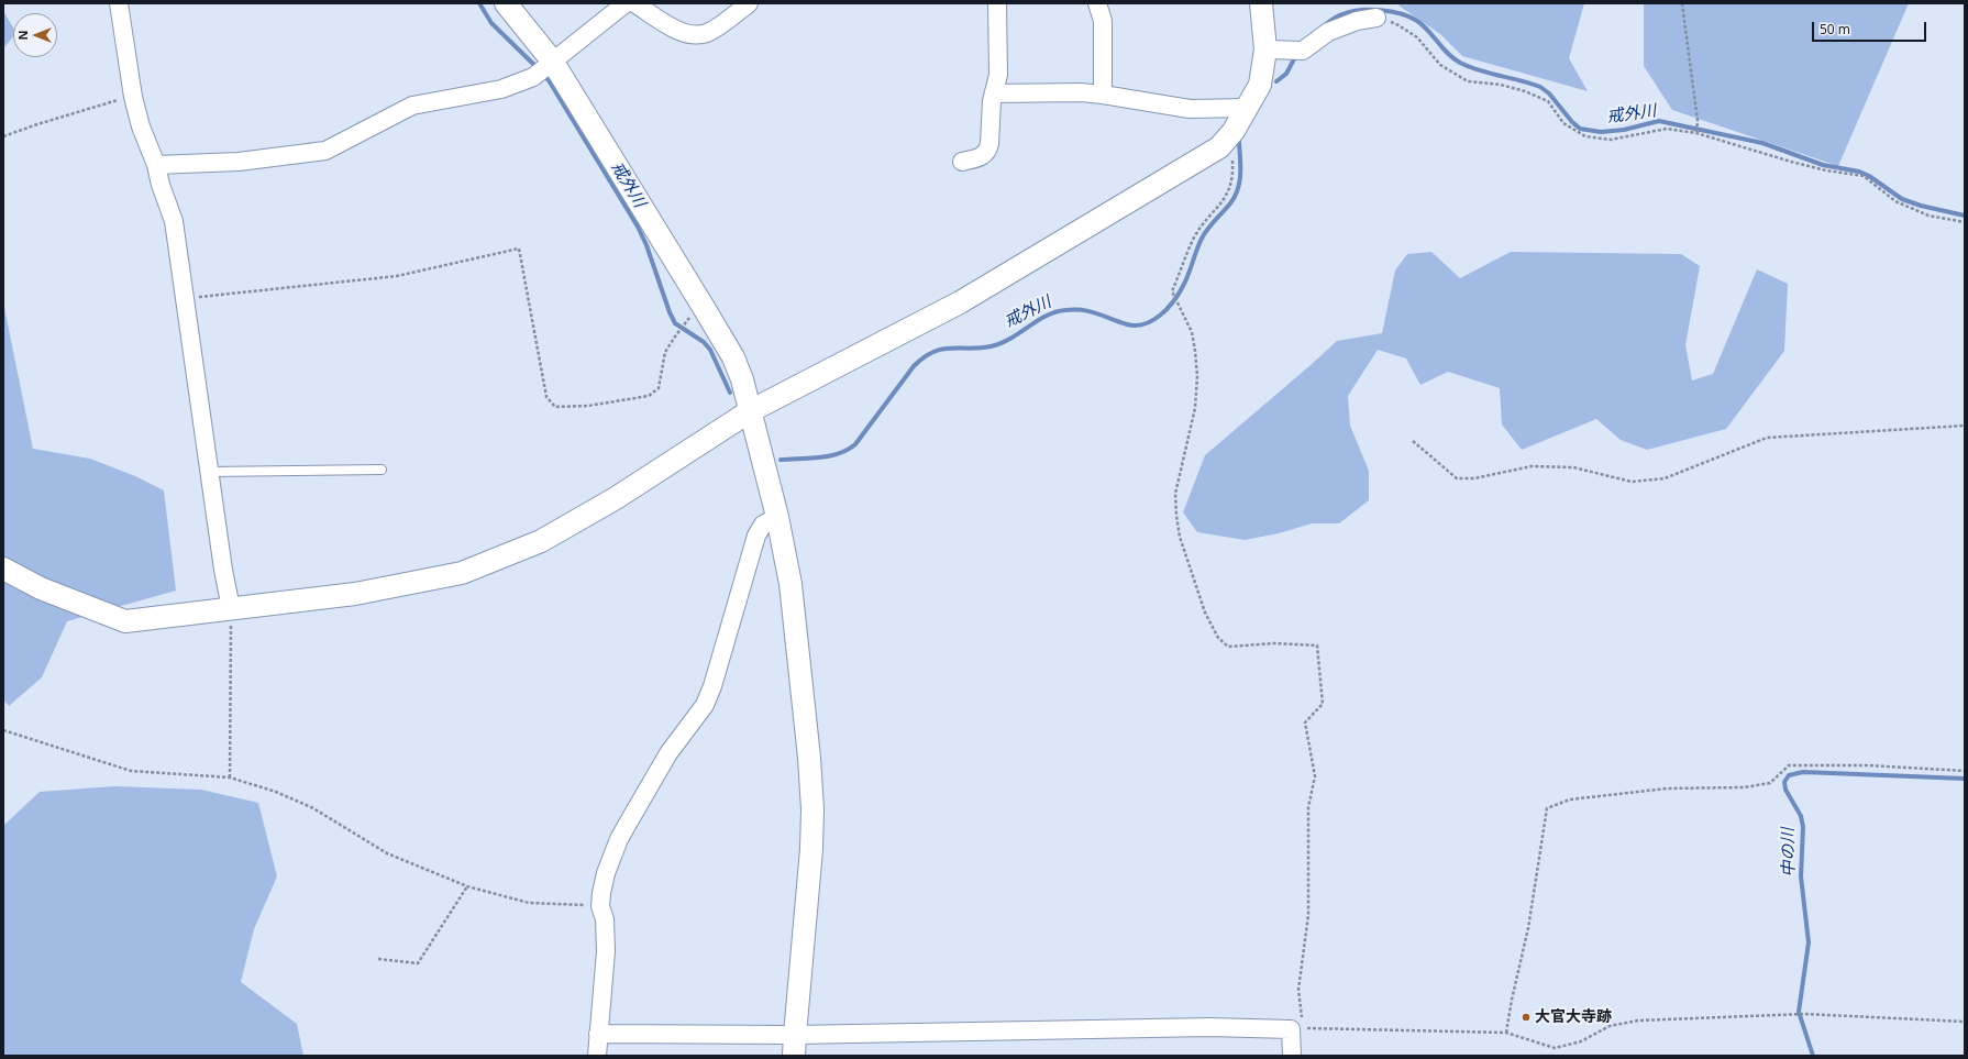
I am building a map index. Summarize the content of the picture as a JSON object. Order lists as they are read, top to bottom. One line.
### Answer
{"water":["戒外川","中の川"],"places":["大官大寺跡"],"scale_bar":"50 m","north":"left"}
